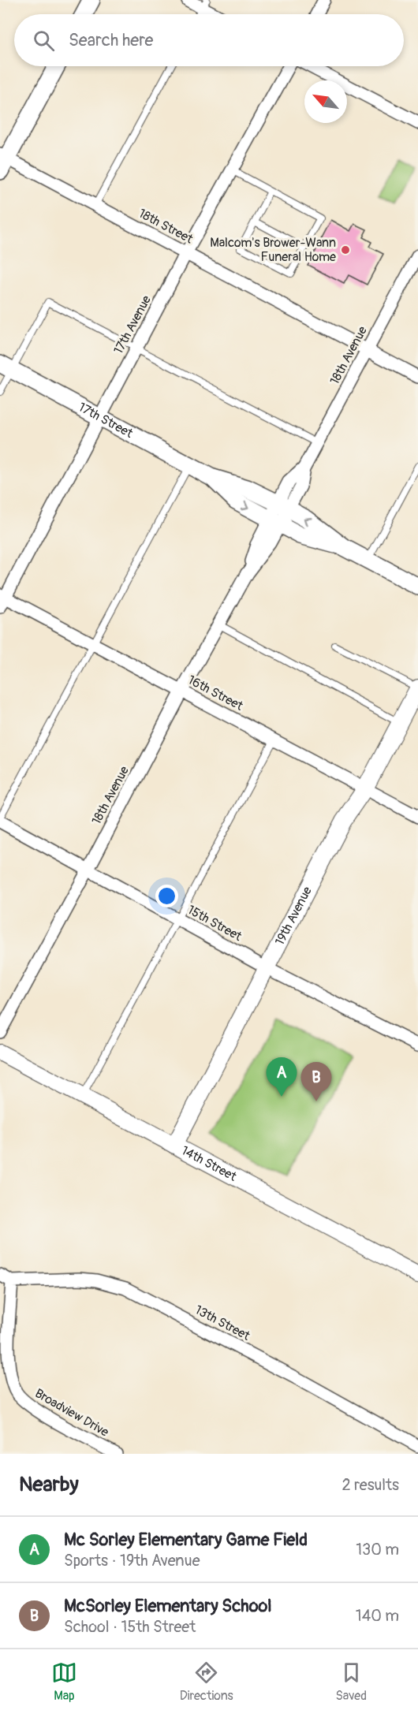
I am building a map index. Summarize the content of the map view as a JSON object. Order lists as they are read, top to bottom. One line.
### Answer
{"streets":{"main road":["17th Street"],"street":["18th Street","17th Avenue","18th Avenue","16th Street","19th Avenue","15th Street","14th Street","13th Street","Broadview Drive"]},"crossings":[["18th Street","17th Avenue"],["18th Street","18th Avenue"],["17th Avenue","17th Street"],["17th Avenue","16th Street"],["18th Avenue","17th Street"],["18th Avenue","16th Street"],["18th Avenue","15th Street"],["16th Street","19th Avenue"],["19th Avenue","15th Street"],["19th Avenue","14th Street"],["13th Street","Broadview Drive"]],"places":["Malcom's Brower-Wann Funeral Home"],"north":"top left","page":{"search":"Search here","pins":["A","B"],"heading":["Nearby","2 results"],"list":[{"mark":"A","name":"Mc Sorley Elementary Game Field","note":"Sports · 19th Avenue","value":"130 m"},{"mark":"B","name":"McSorley Elementary School","note":"School · 15th Street","value":"140 m"}],"nav":["Map","Directions","Saved"]}}
